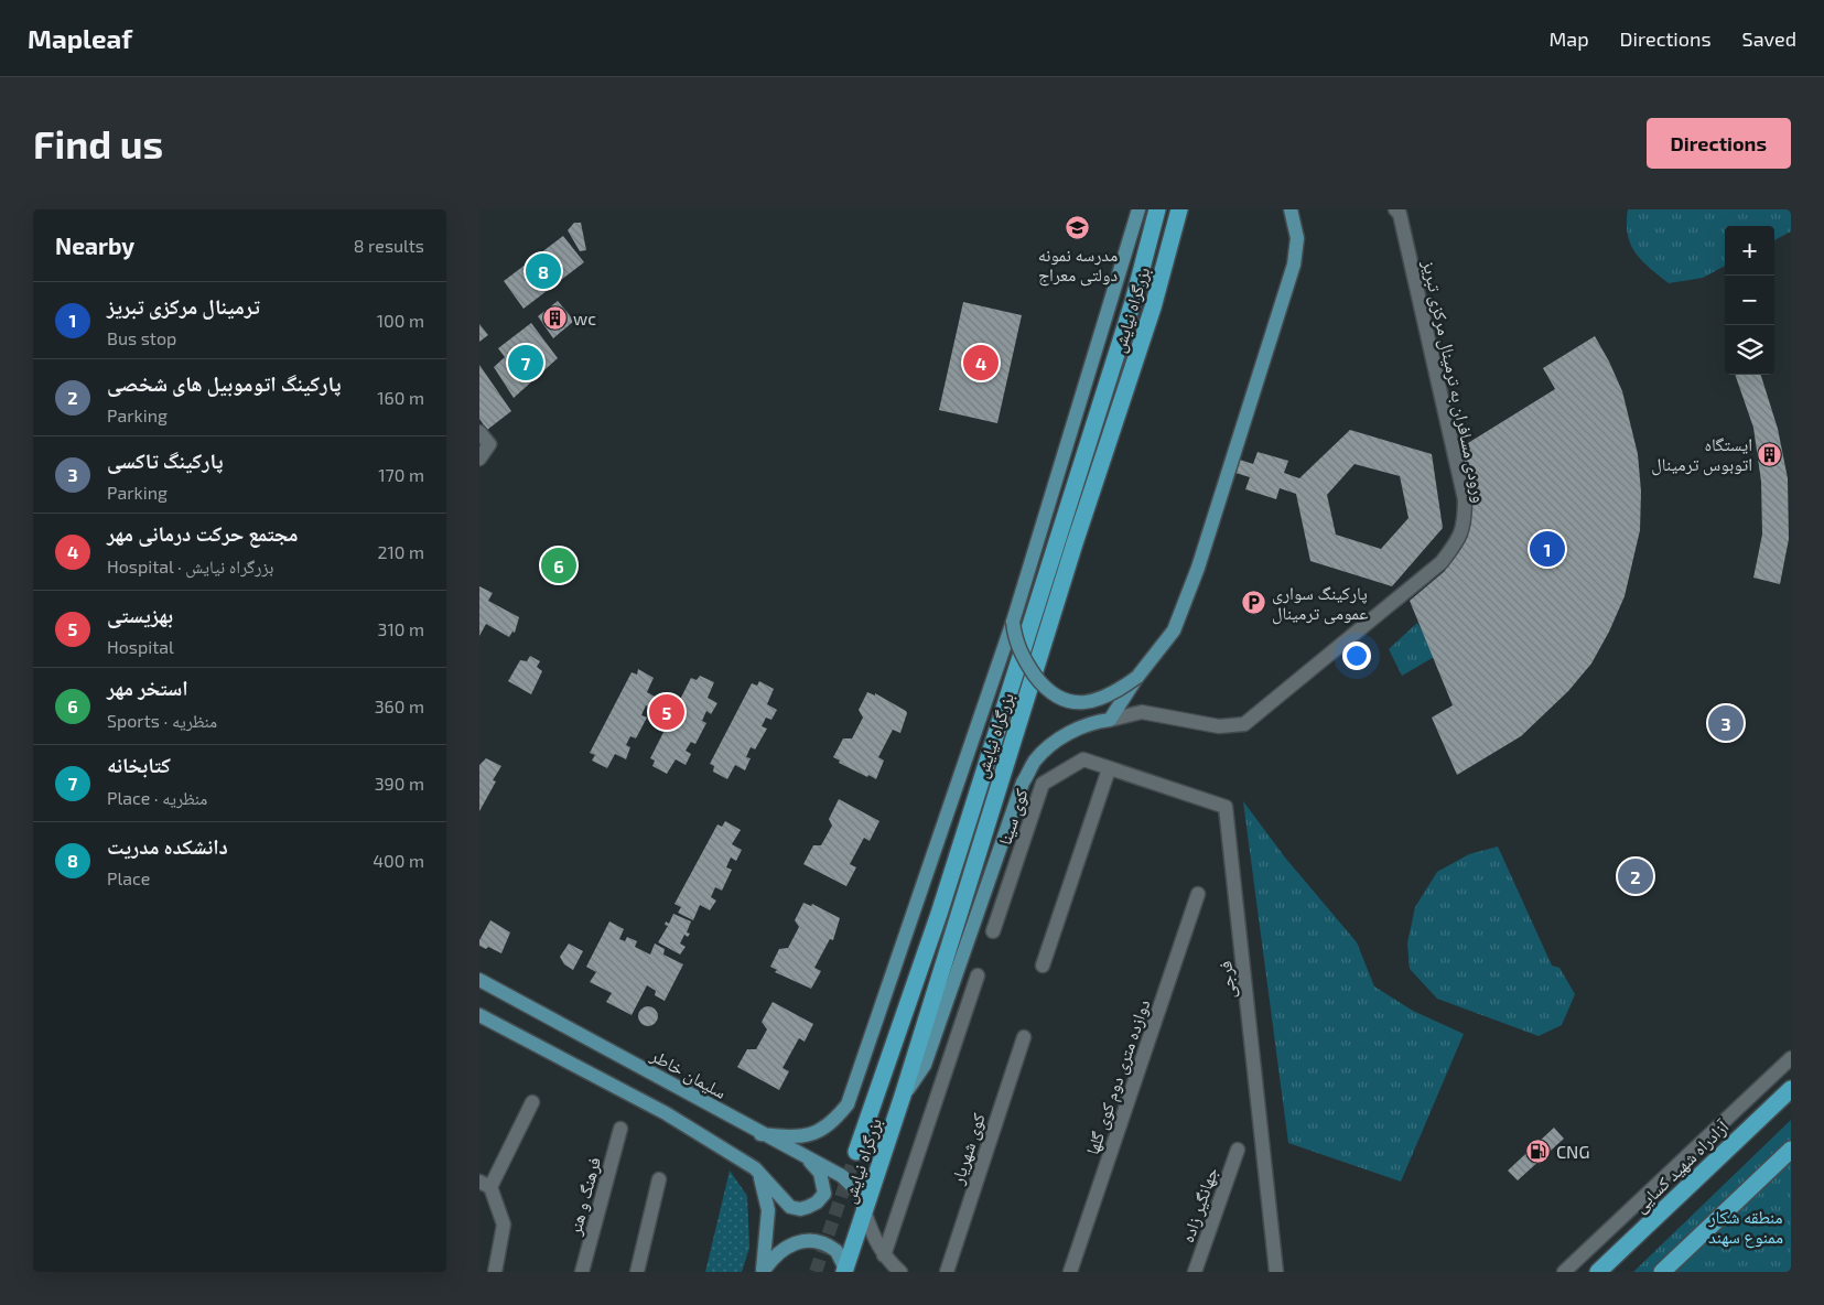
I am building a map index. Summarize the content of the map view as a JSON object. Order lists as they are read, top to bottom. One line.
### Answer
{"streets":{"highway":["بزرگراه نیایش","آزادراه شهید کسایی"],"main road":["سلیمان خاطر"],"street":["ورودی مسافران به ترمینال مرکزی تبریز","کوی سینا","فرجی","دوازده متری دوم کوی گلها","کوی شهریار","فرهنگ و هنر","جهانگیر زاده"]},"crossings":[["بزرگراه نیایش","سلیمان خاطر"],["کوی سینا","فرجی"]],"parks":["منطقه شکار ممنوع سهند"],"places":{"school or university":["مدرسه نمونه دولتی معراج"],"building":["wc","ایستگاه اتوبوس ترمینال"],"parking":["پارکینگ سواری عمومی ترمینال"],"fuel station":["CNG"]},"page":{"header":"Mapleaf","nav":["Map","Directions","Saved"],"buttons":"Directions","title":"Find us","heading":["Nearby","8 results"],"map_buttons":["+","−"],"pins":["8","4","7","1","6","5","3","2"],"list":[{"mark":"1","name":"ترمینال مرکزی تبریز","note":"Bus stop","value":"100 m"},{"mark":"2","name":"پارکینگ اتوموبیل های شخصی","note":"Parking","value":"160 m"},{"mark":"3","name":"پارکینگ تاکسی","note":"Parking","value":"170 m"},{"mark":"4","name":"مجتمع حرکت درمانی مهر","note":"Hospital · بزرگراه نیایش","value":"210 m"},{"mark":"5","name":"بهزیستی","note":"Hospital","value":"310 m"},{"mark":"6","name":"استخر مهر","note":"Sports · منظریه","value":"360 m"},{"mark":"7","name":"کتابخانه","note":"Place · منظریه","value":"390 m"},{"mark":"8","name":"دانشکده مدریت","note":"Place","value":"400 m"}]}}
